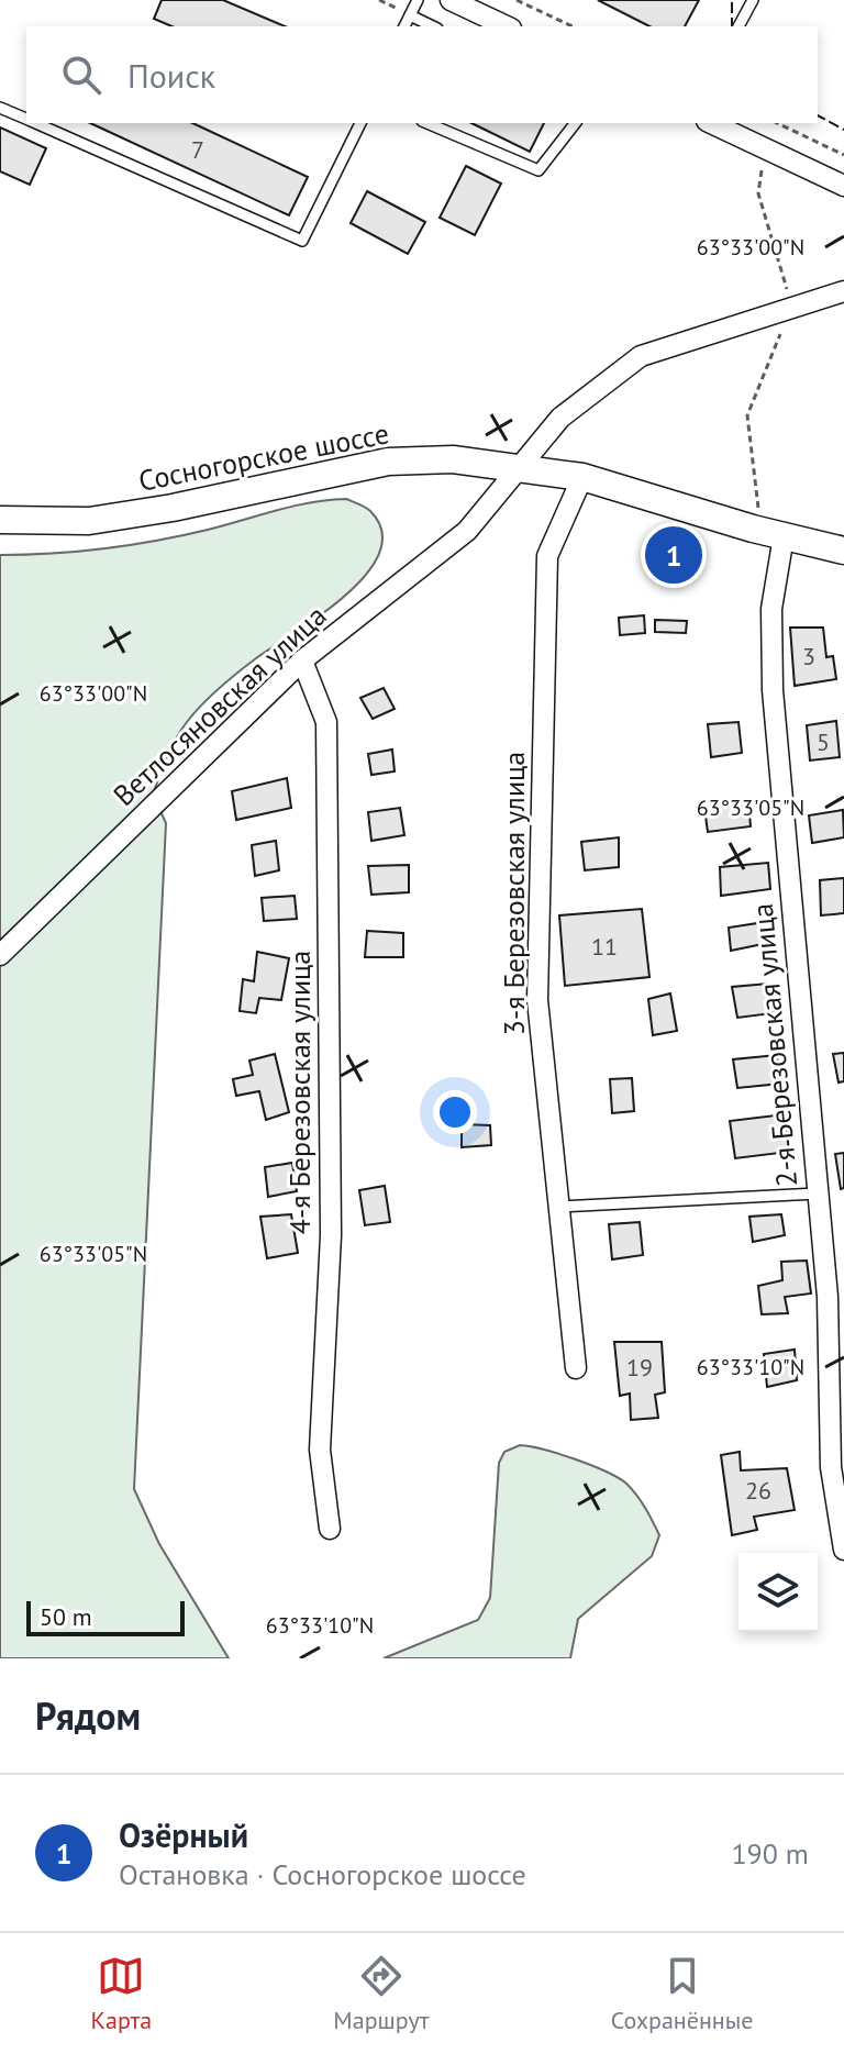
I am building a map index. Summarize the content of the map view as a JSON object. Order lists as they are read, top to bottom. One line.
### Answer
{"streets":{"main road":["Сосногорское шоссе"],"street":["Ветлосяновская улица","3-я Березовская улица","2-я Березовская улица","4-я Березовская улица"]},"crossings":[["Сосногорское шоссе","Ветлосяновская улица"],["Сосногорское шоссе","3-я Березовская улица"],["Сосногорское шоссе","2-я Березовская улица"],["Ветлосяновская улица","4-я Березовская улица"]],"house_numbers":["7","3","5","11","19","26"],"scale_bar":"50 m","page":{"search":"Поиск","pins":"1","scale":"50 m","heading":"Рядом","list":[{"mark":"1","name":"Озёрный","note":"Остановка · Сосногорское шоссе","value":"190 m"}],"nav":["Карта","Маршрут","Сохранённые"]},"coordinates":["63°33'00\"N","63°33'05\"N","63°33'10\"N"]}
